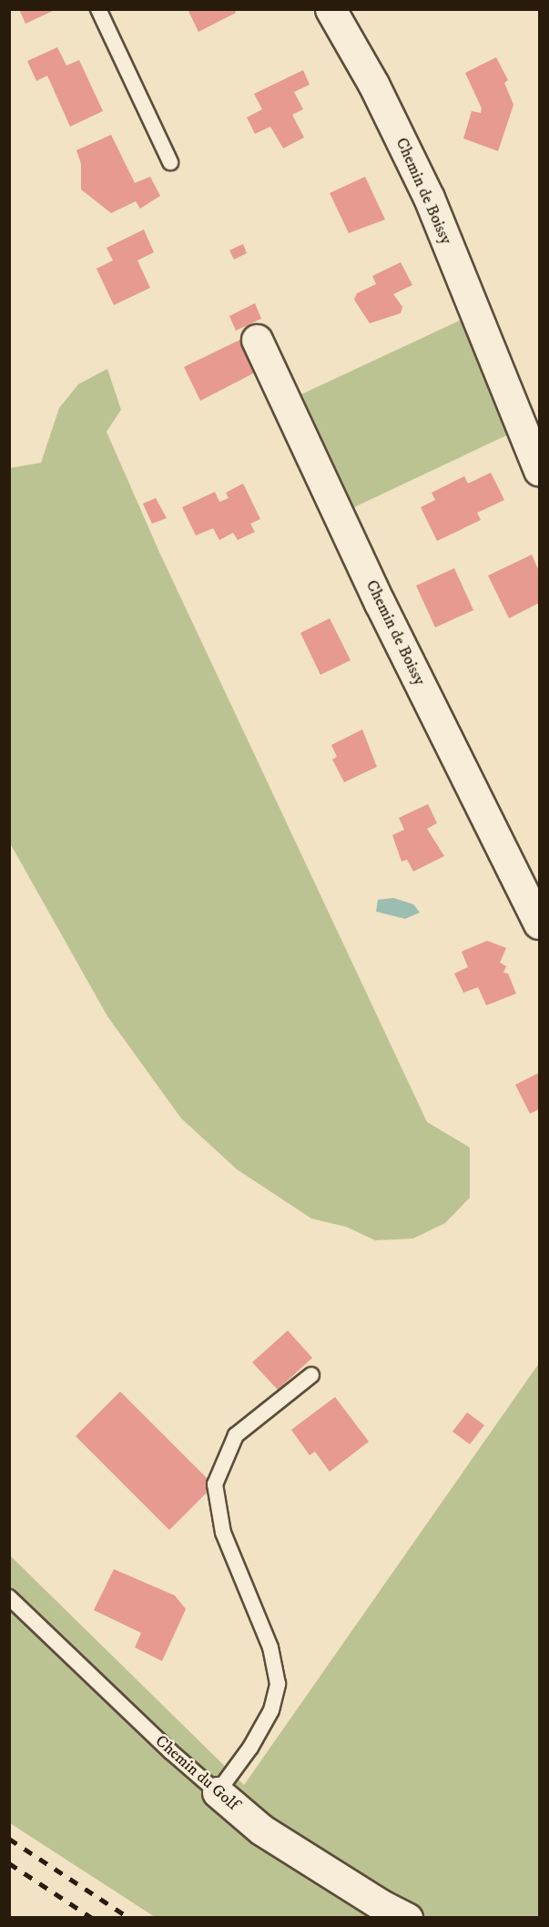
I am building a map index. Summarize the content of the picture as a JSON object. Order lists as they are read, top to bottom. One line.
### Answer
{"streets":{"street":["Chemin de Boissy","Chemin du Golf"]}}
